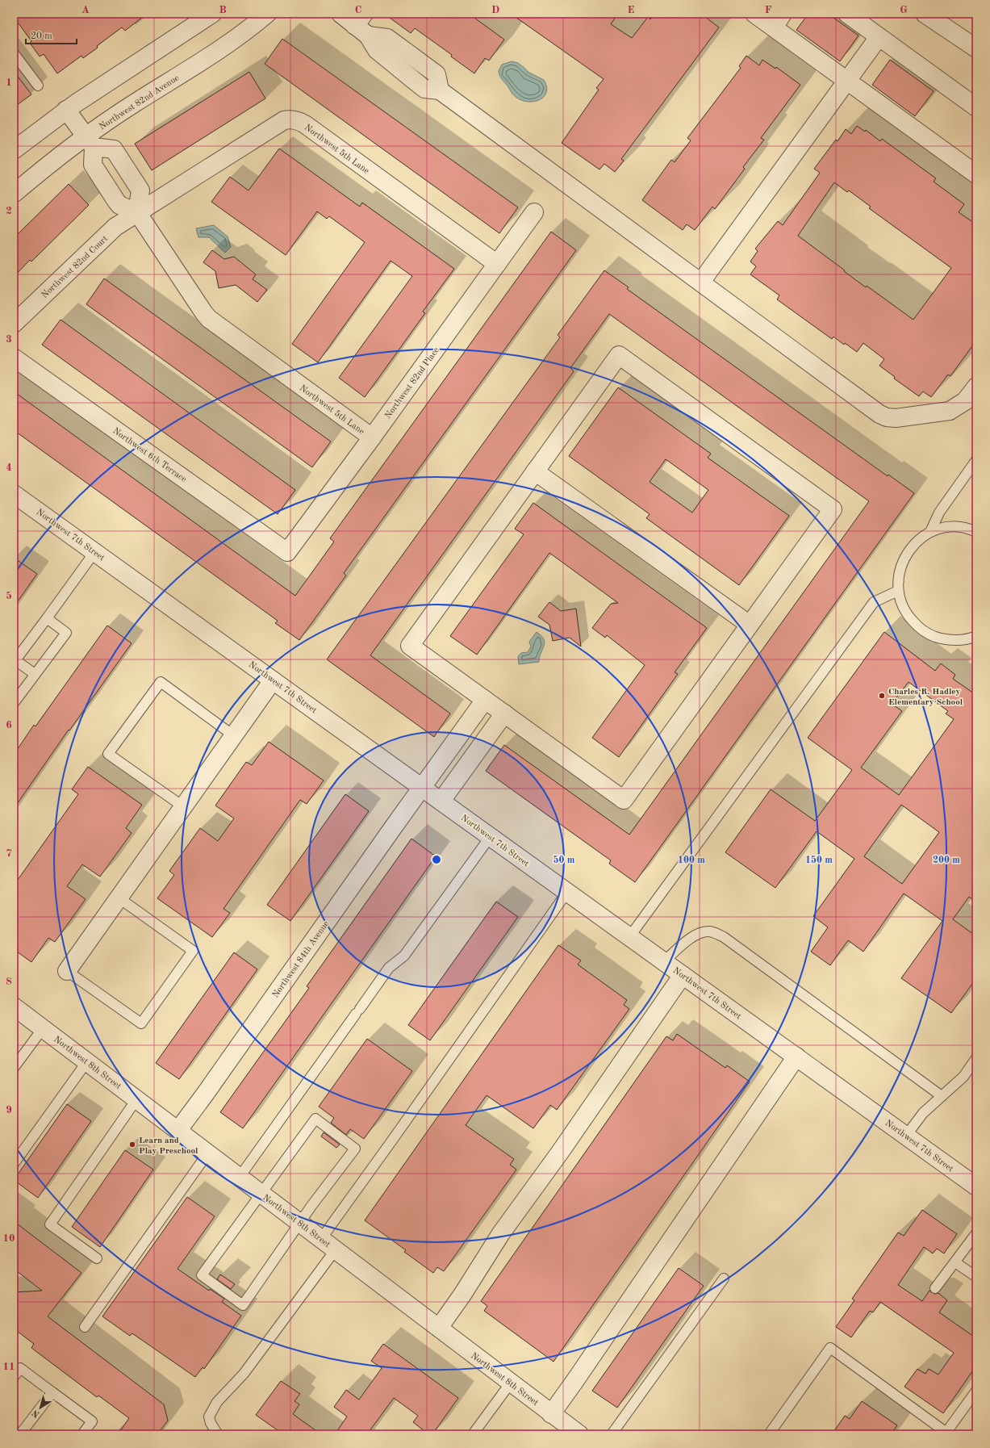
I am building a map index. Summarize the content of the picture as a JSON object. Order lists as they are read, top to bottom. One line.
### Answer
{"streets":{"street":["Northwest 82nd Avenue","Northwest 5th Lane","Northwest 82nd Court","Northwest 82nd Place","Northwest 6th Terrace","Northwest 7th Street","Northwest 84th Avenue","Northwest 8th Street"]},"crossings":[["Northwest 5th Lane","Northwest 82nd Court"],["Northwest 5th Lane","Northwest 82nd Place"],["Northwest 82nd Place","Northwest 6th Terrace"],["Northwest 7th Street","Northwest 84th Avenue"],["Northwest 84th Avenue","Northwest 8th Street"]],"places":["Charles R. Hadley Elementary School","Learn and Play Preschool"],"scale_bar":"20 m","north":"bottom left","grid":{"columns":["A","B","C","D","E","F","G"],"rows":["1","2","3","4","5","6","7","8","9","10","11"]},"rings":["50 m","100 m","150 m","200 m"]}
